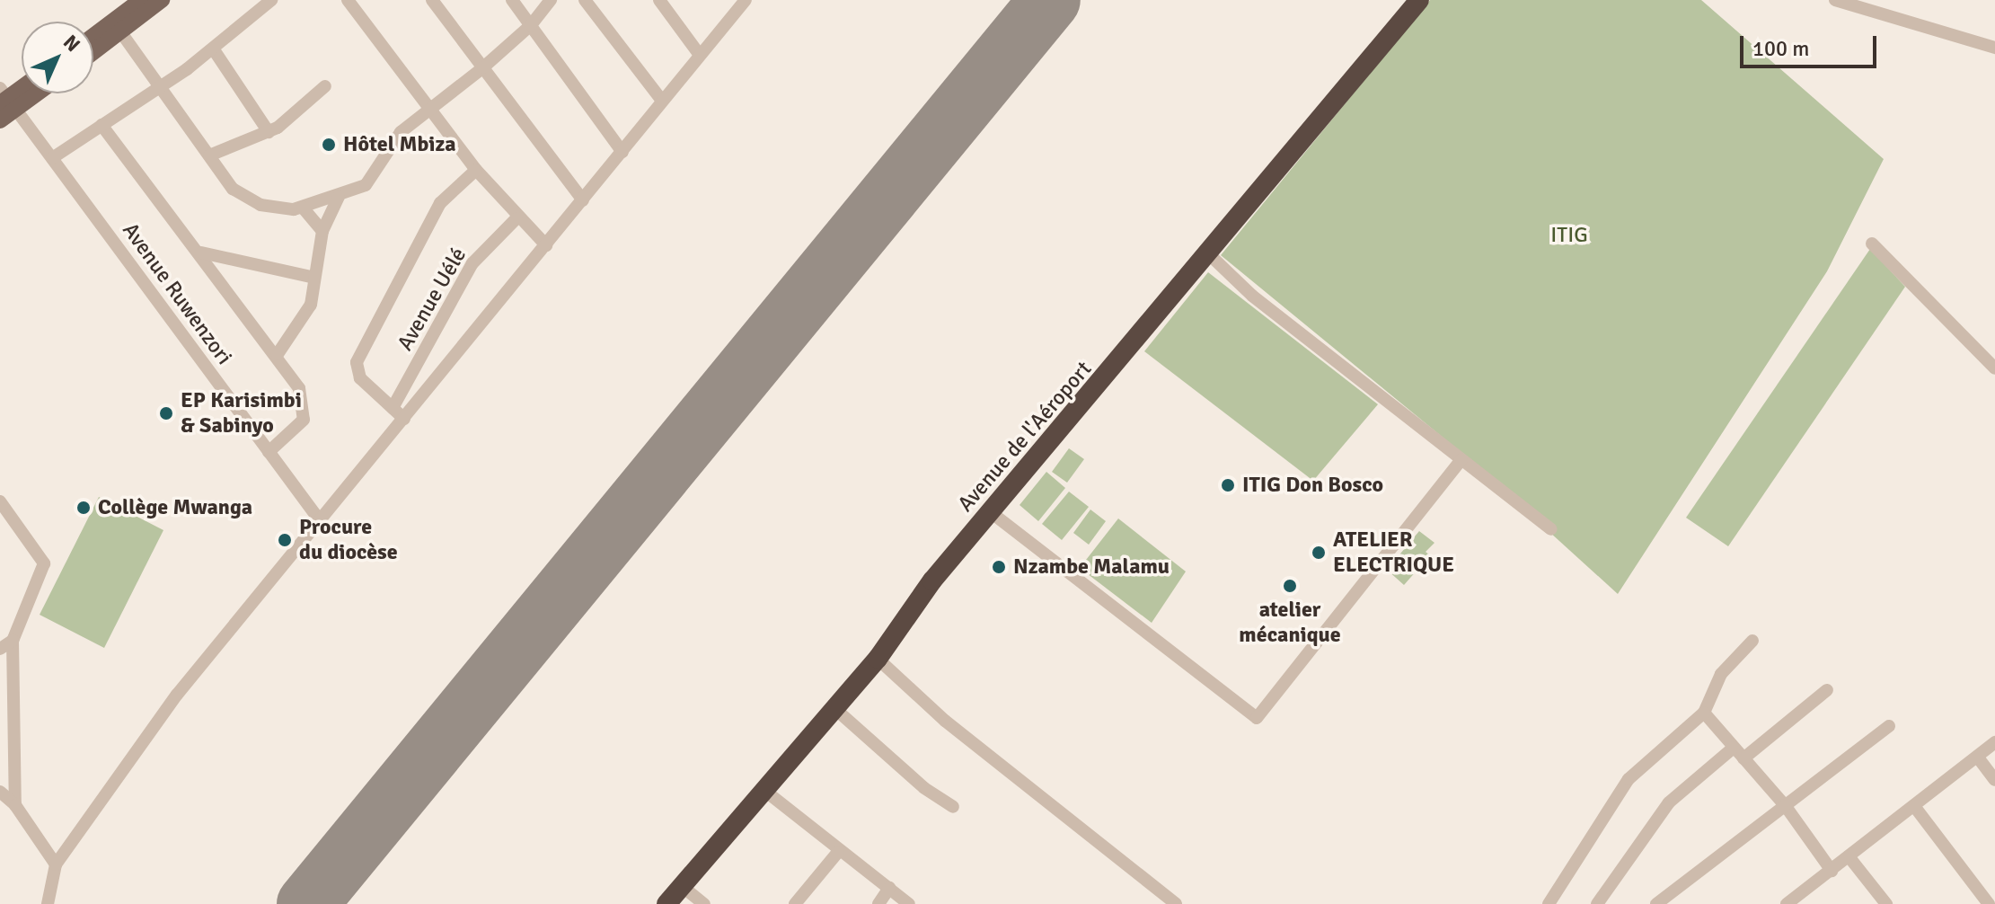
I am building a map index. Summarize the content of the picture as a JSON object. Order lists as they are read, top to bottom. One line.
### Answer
{"streets":{"highway":["Avenue de l'Aéroport"],"street":["Avenue Ruwenzori","Avenue Uélé"]},"parks":["ITIG"],"places":["Hôtel Mbiza","EP Karisimbi & Sabinyo","ITIG Don Bosco","Collège Mwanga","Procure du diocèse","ATELIER ELECTRIQUE","Nzambe Malamu","atelier mécanique"],"scale_bar":"100 m","north":"top right"}
